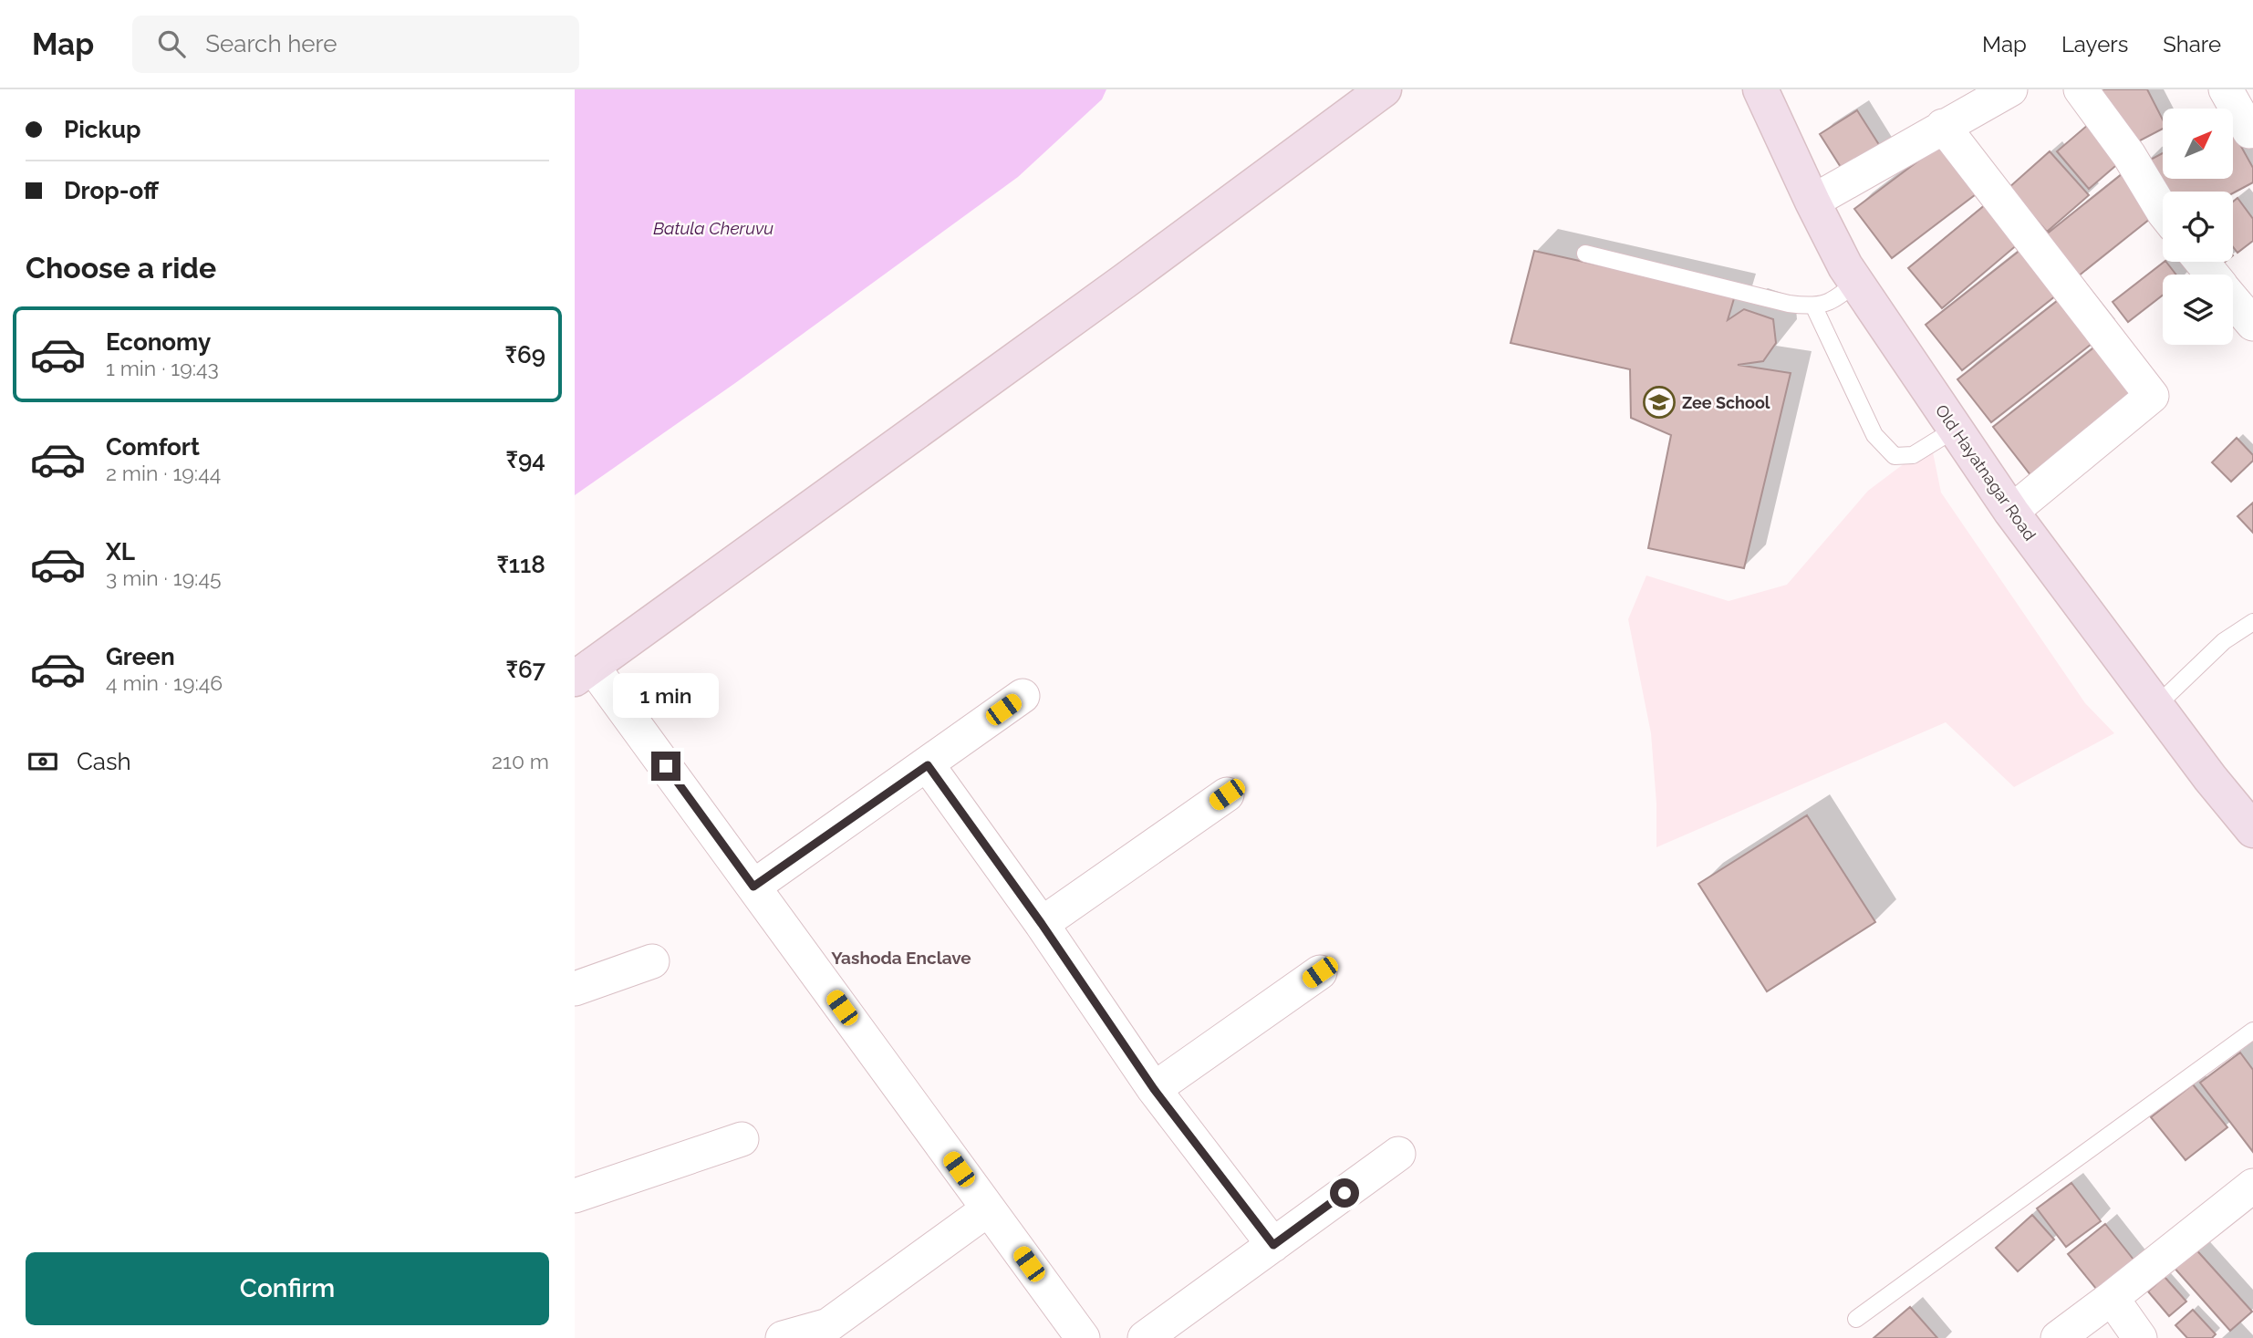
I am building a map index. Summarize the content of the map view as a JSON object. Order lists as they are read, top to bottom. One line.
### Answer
{"streets":{"street":["Old Hayatnagar Road"]},"districts":["Yashoda Enclave"],"water":["Batula Cheruvu"],"places":{"school or university":["Zee School"]},"north":"top right","page":{"header":"Map","search":"Search here","nav":["Map","Layers","Share"],"banner":["Pickup","Drop-off"],"heading":"Choose a ride","list":[{"name":"Economy","note":"1 min · 19:43","value":"₹69"},{"name":"Comfort","note":"2 min · 19:44","value":"₹94"},{"name":"XL","note":"3 min · 19:45","value":"₹118"},{"name":"Green","note":"4 min · 19:46","value":"₹67"}],"bubble":"1 min","pay":["Cash","210 m"],"buttons":"Confirm"}}
